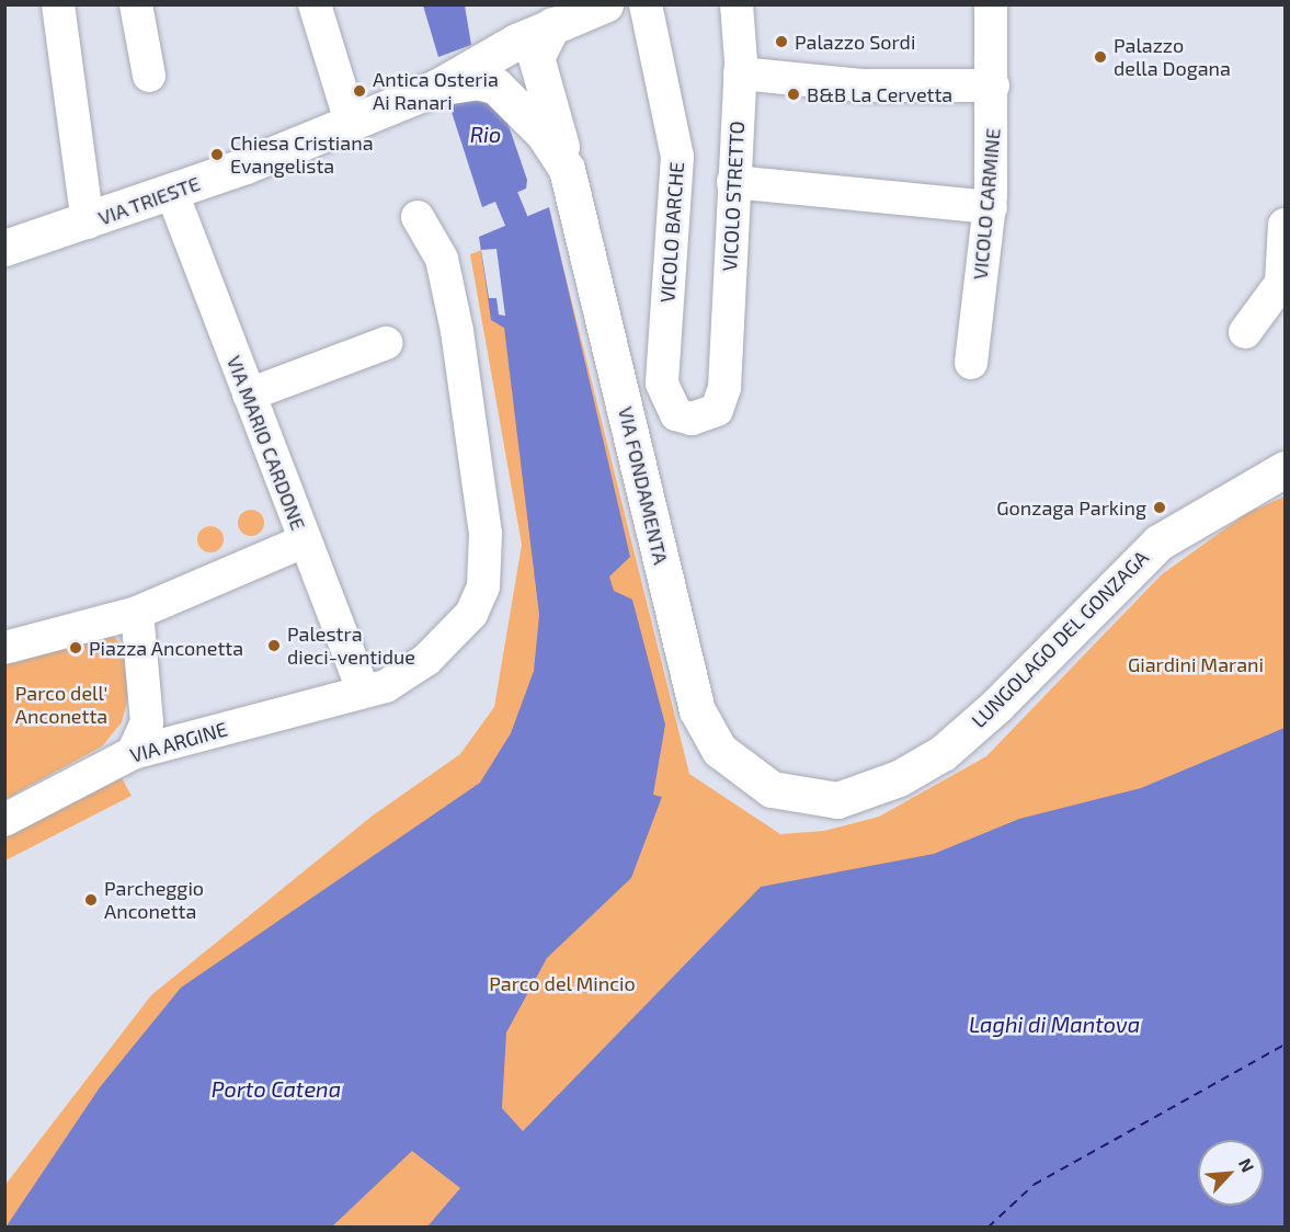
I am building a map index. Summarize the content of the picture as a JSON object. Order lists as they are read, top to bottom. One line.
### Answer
{"streets":{"main road":["VIA TRIESTE","VIA FONDAMENTA","LUNGOLAGO DEL GONZAGA"],"street":["VICOLO STRETTO","VICOLO CARMINE","VICOLO BARCHE","VIA MARIO CARDONE","VIA ARGINE"]},"crossings":[["VICOLO STRETTO","VICOLO BARCHE"],["VIA TRIESTE","VIA MARIO CARDONE"],["VIA TRIESTE","VIA FONDAMENTA"],["VIA MARIO CARDONE","VIA ARGINE"],["VIA FONDAMENTA","LUNGOLAGO DEL GONZAGA"]],"water":["Rio","Laghi di Mantova","Porto Catena"],"parks":["Giardini Marani","Parco dell' Anconetta","Parco del Mincio"],"places":["Palazzo Sordi","Palazzo della Dogana","Antica Osteria Ai Ranari","B&B La Cervetta","Chiesa Cristiana Evangelista","Gonzaga Parking","Palestra dieci-ventidue","Piazza Anconetta","Parcheggio Anconetta"],"north":"top right"}
